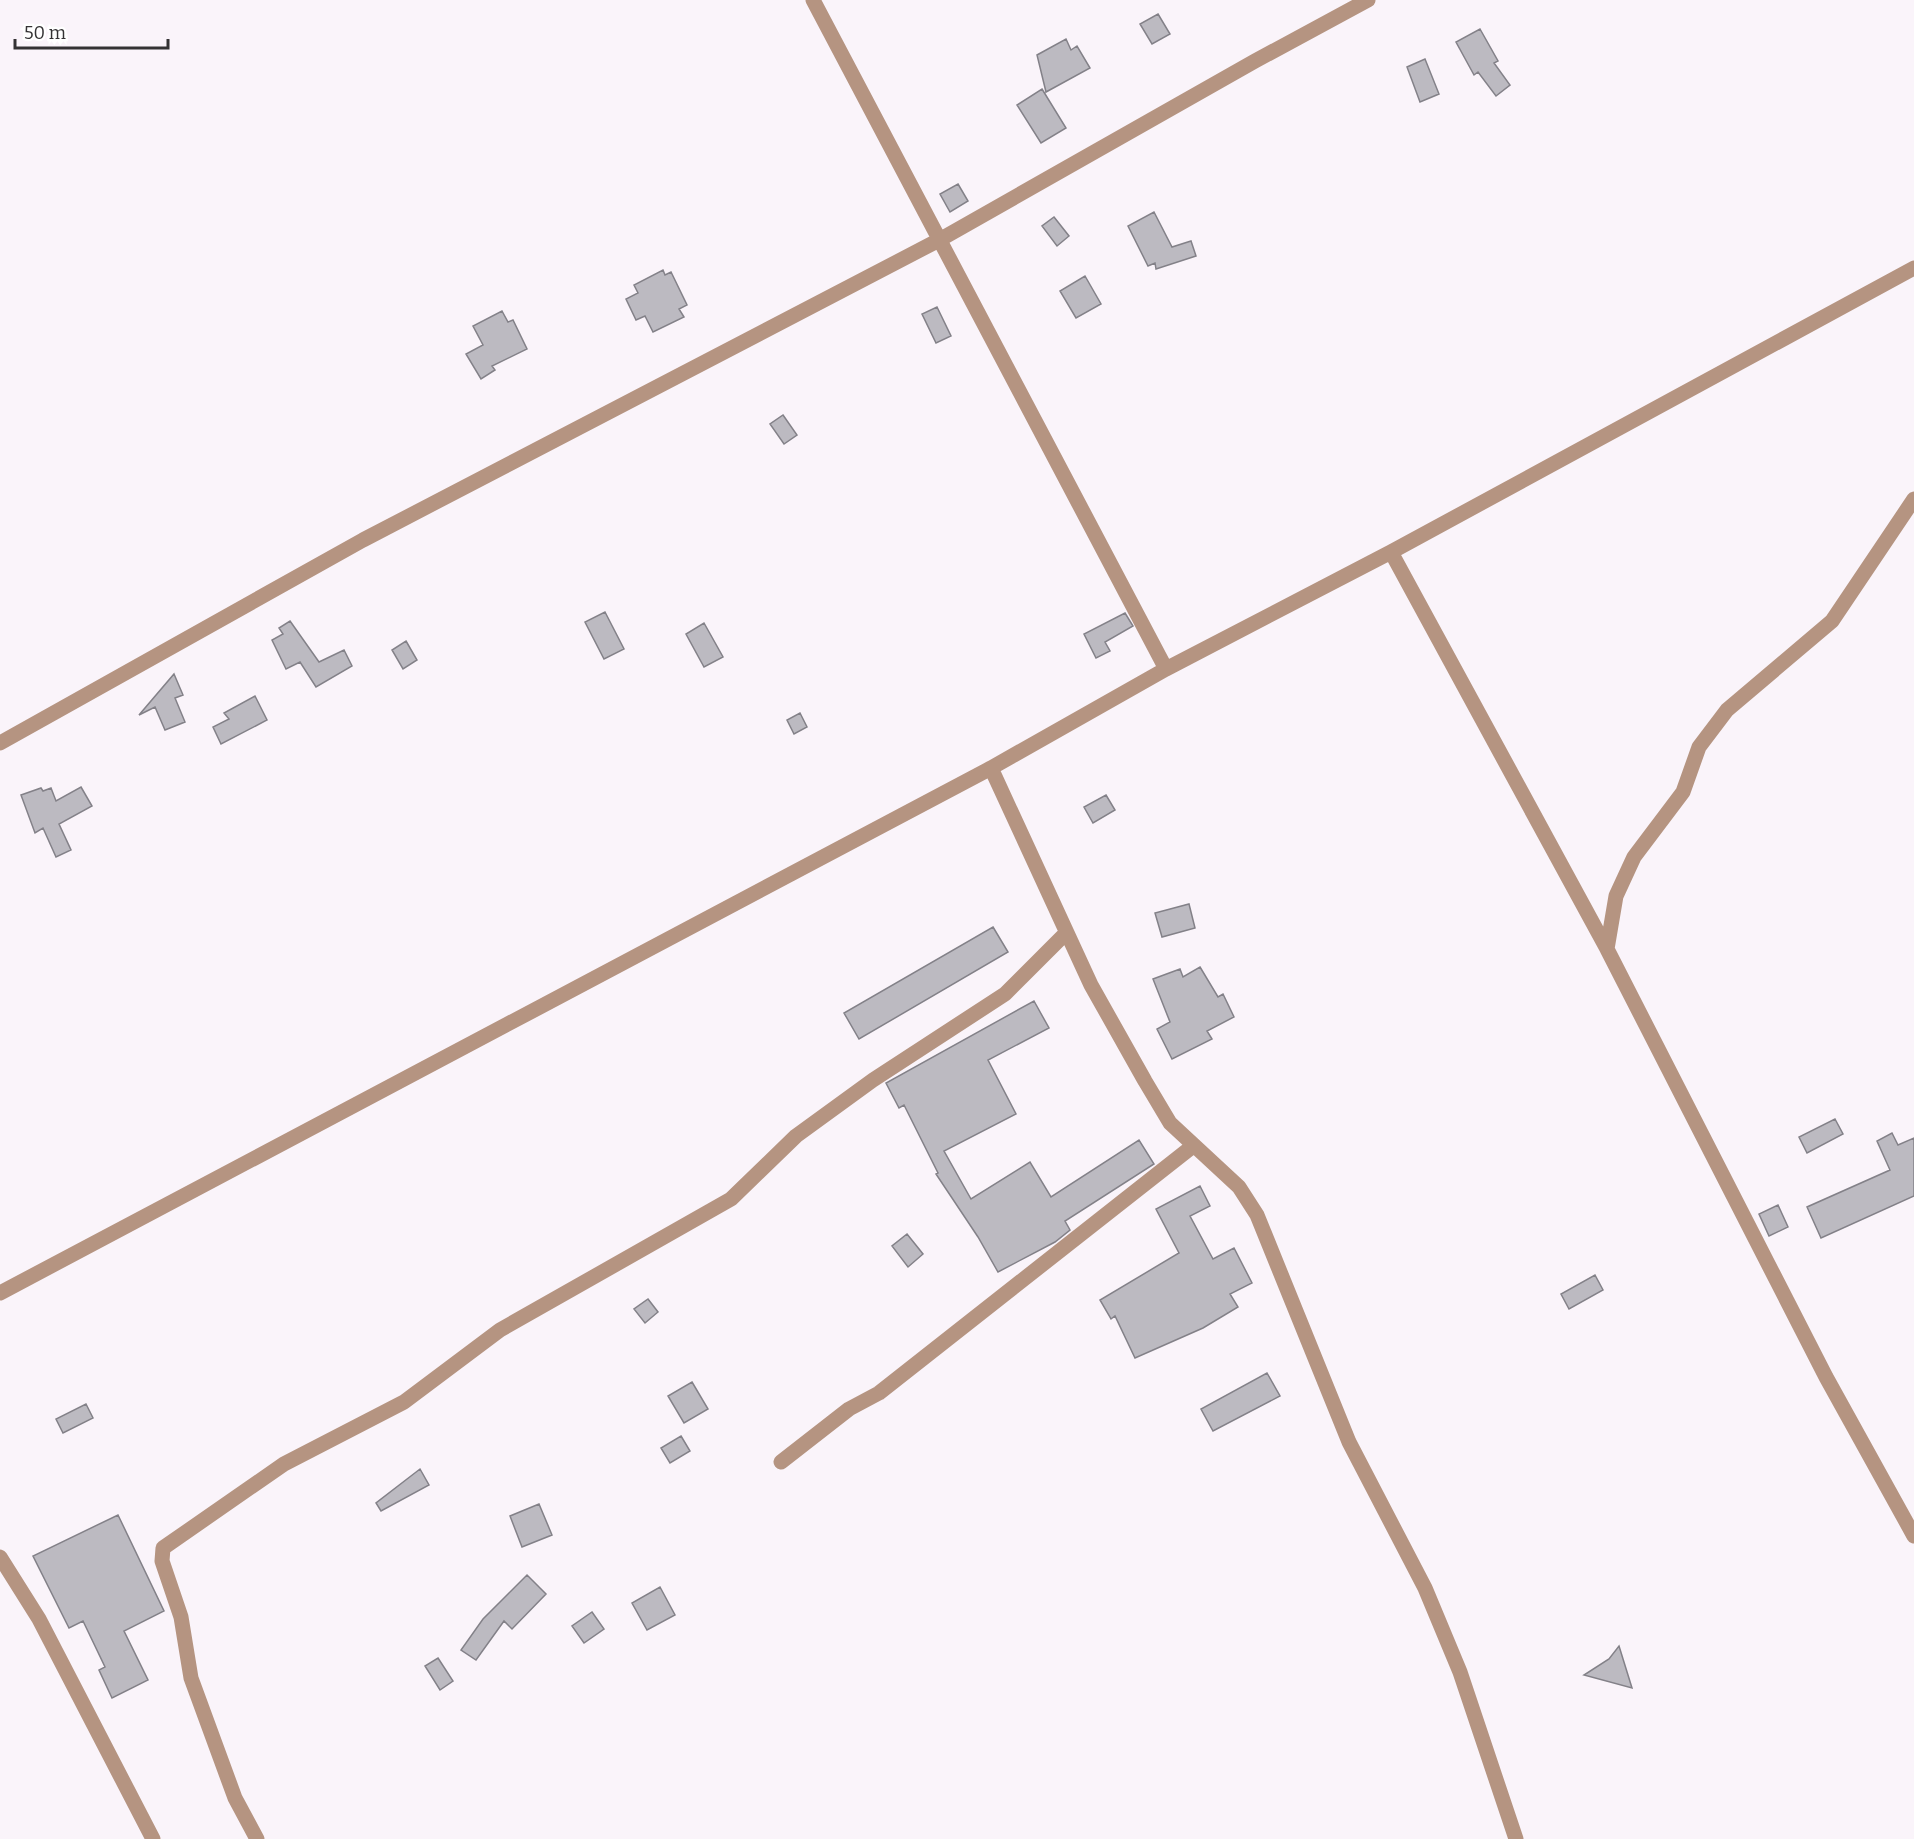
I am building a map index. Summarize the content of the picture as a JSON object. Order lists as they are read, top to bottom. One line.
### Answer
{"scale_bar":"50 m"}
